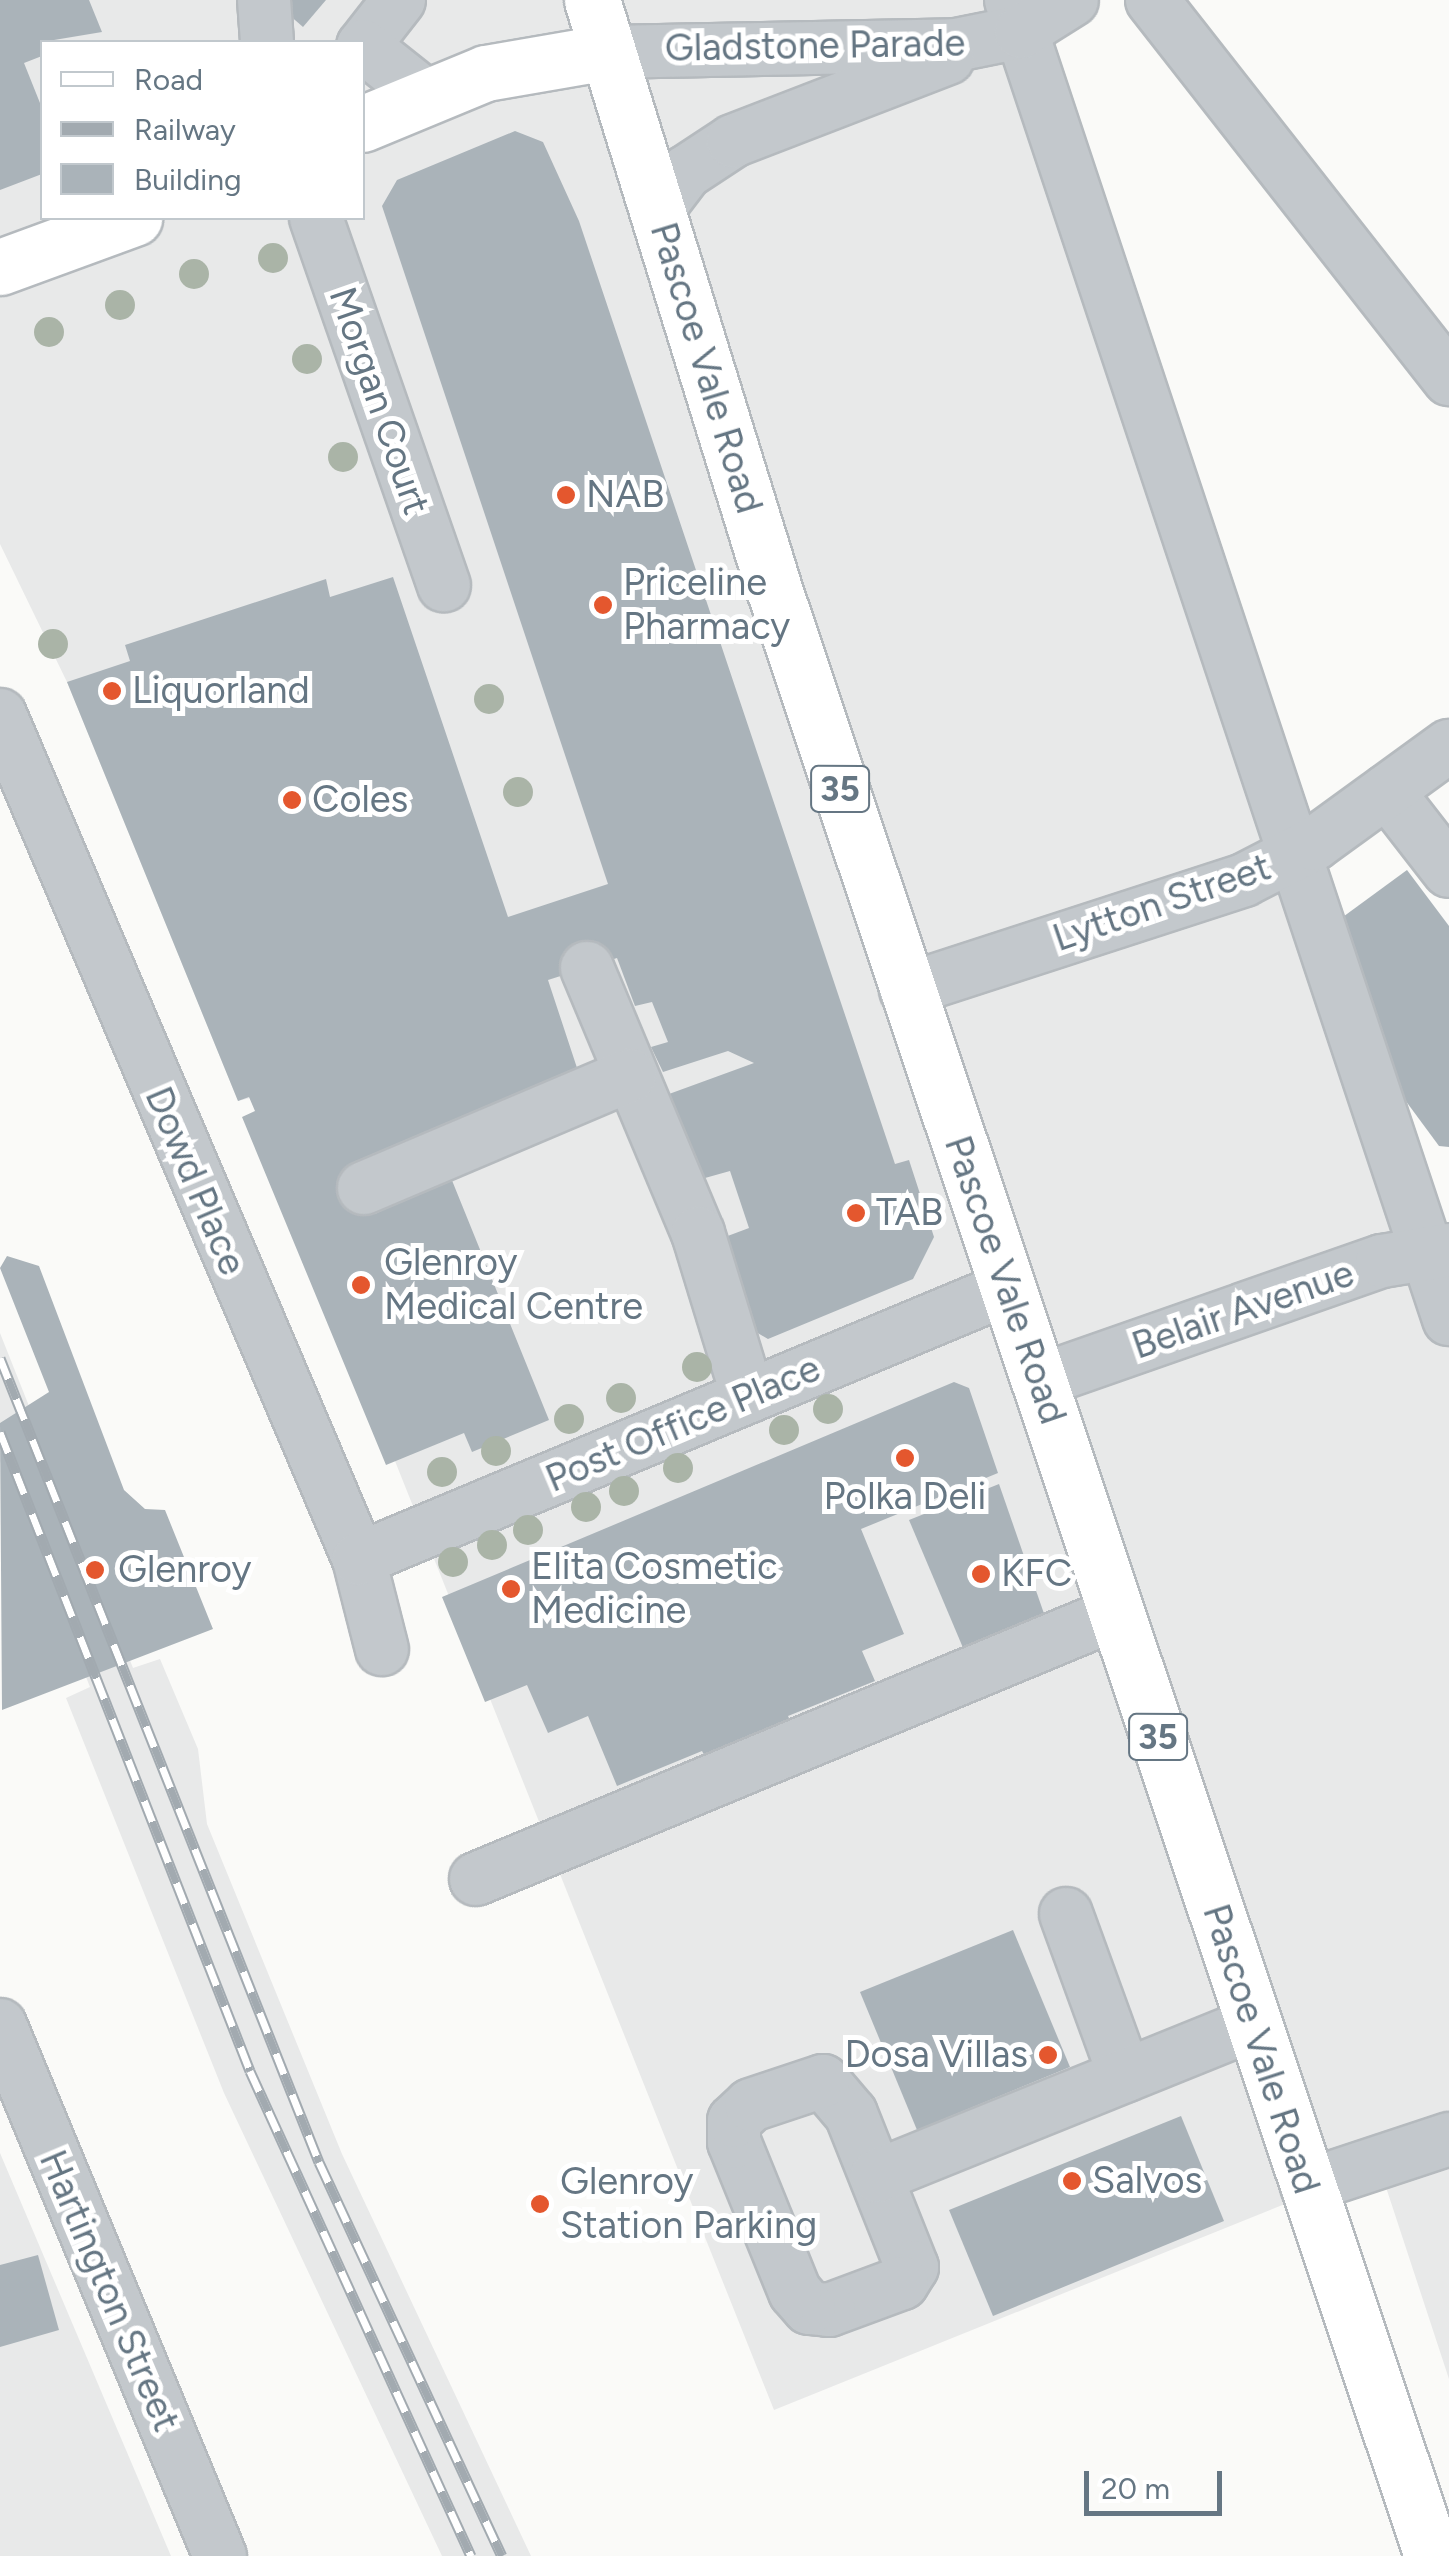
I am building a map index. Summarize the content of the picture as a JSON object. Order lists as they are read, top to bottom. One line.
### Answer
{"streets":{"main road":["Pascoe Vale Road","35"],"street":["Gladstone Parade","Morgan Court","Lytton Street","Dowd Place","Belair Avenue","Post Office Place","Hartington Street"]},"crossings":[["Gladstone Parade","Pascoe Vale Road"],["Pascoe Vale Road","Lytton Street"],["Pascoe Vale Road","Belair Avenue"],["Pascoe Vale Road","Post Office Place"],["Dowd Place","Post Office Place"]],"places":["NAB","Priceline Pharmacy","Liquorland","Coles","TAB","Glenroy Medical Centre","Polka Deli","Glenroy","KFC","Elita Cosmetic Medicine","Dosa Villas","Salvos","Glenroy Station Parking"],"legend":["Road","Railway","Building"],"scale_bar":"20 m"}
